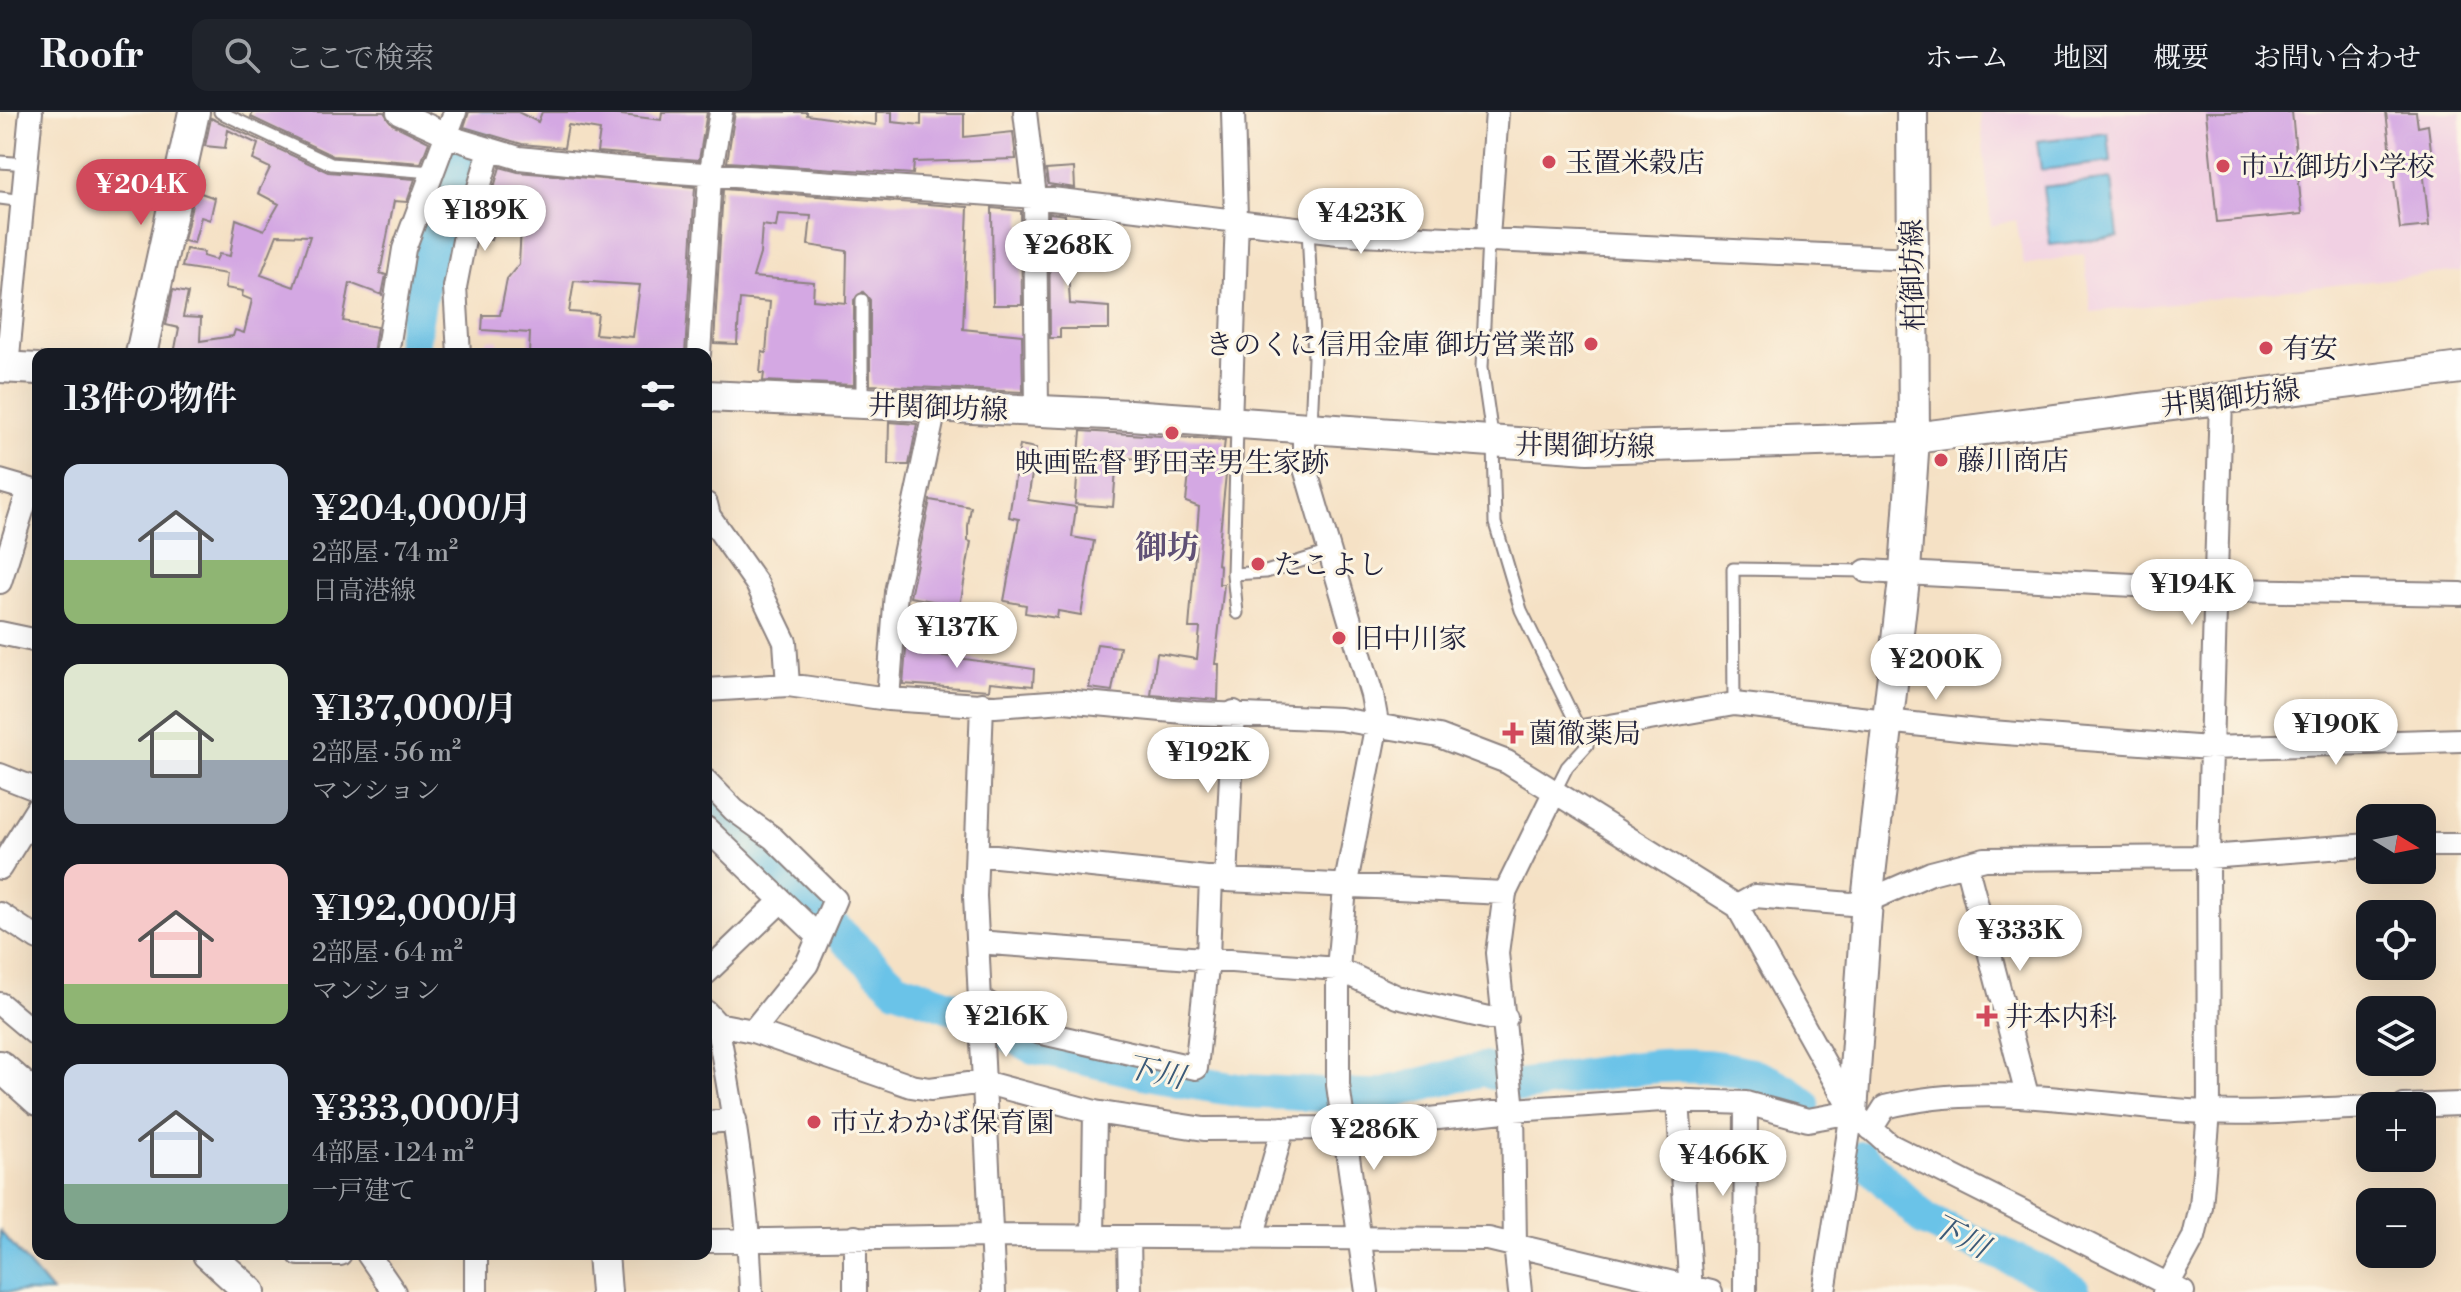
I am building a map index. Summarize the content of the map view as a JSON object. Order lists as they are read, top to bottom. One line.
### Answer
{"streets":{"main road":["柏御坊線","井関御坊線"]},"crossings":[["柏御坊線","井関御坊線"]],"districts":["御坊"],"water":["下川"],"places":{"other":["玉置米穀店","市立御坊小学校","きのくに信用金庫 御坊営業部","有安","映画監督 野田幸男生家跡","藤川商店","たこよし","旧中川家","市立わかば保育園"],"health":["薗徹薬局","井本内科"]},"north":"right","page":{"header":"Roofr","search":"ここで検索","nav":["ホーム","地図","概要","お問い合わせ"],"price":["¥204K","¥189K","¥423K","¥268K","¥194K","¥137K","¥200K","¥190K","¥192K","¥333K","¥216K","¥286K","¥466K"],"heading":"13件の物件","list":[{"name":"¥204,000/月","note":"2部屋 · 74 m² · 日高港線"},{"name":"¥137,000/月","note":"2部屋 · 56 m² · マンション"},{"name":"¥192,000/月","note":"2部屋 · 64 m² · マンション"},{"name":"¥333,000/月","note":"4部屋 · 124 m² · 一戸建て"}],"map_buttons":["+","−"]}}
